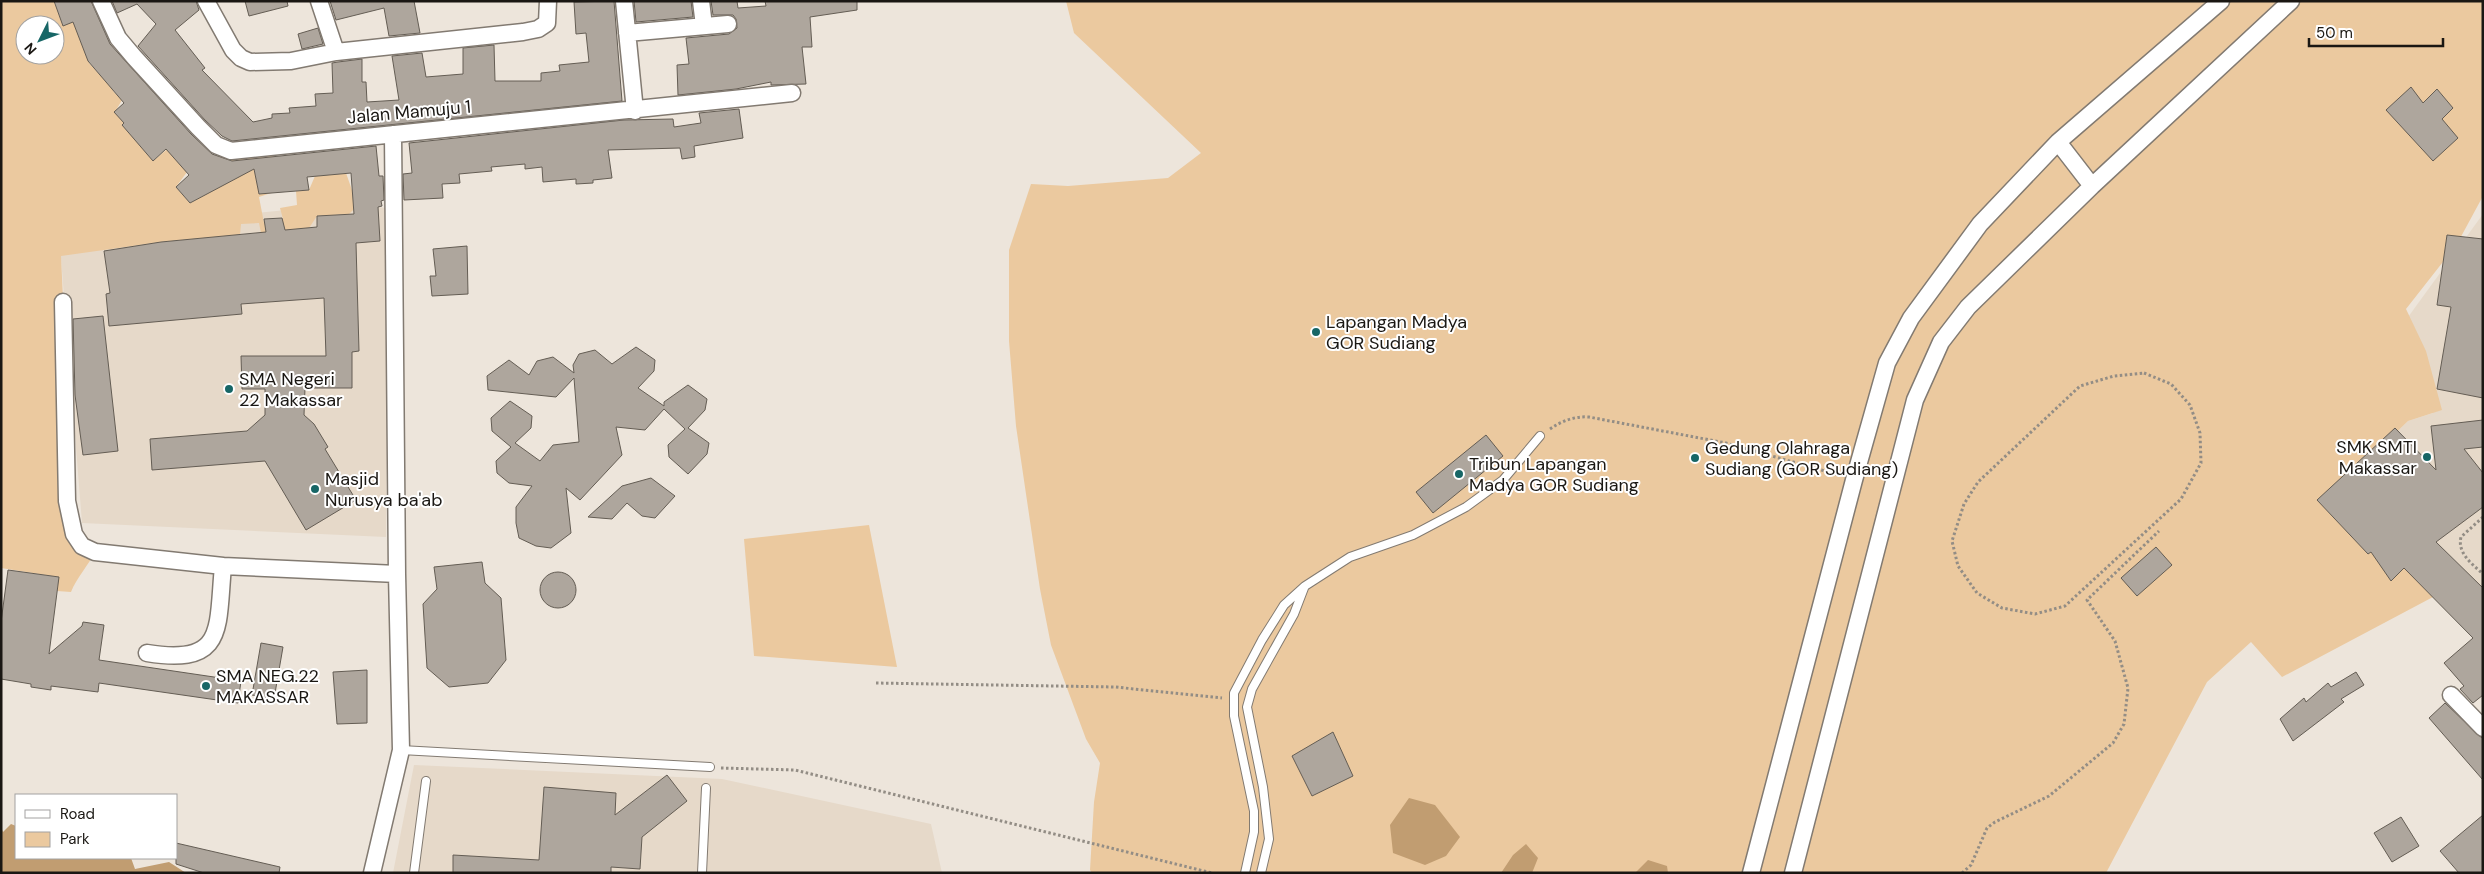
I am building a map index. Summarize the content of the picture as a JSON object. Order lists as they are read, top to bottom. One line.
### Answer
{"streets":{"street":["Jalan Mamuju 1"]},"places":["Lapangan Madya GOR Sudiang","SMA Negeri 22 Makassar","SMK SMTI Makassar","Gedung Olahraga Sudiang (GOR Sudiang)","Tribun Lapangan Madya GOR Sudiang","Masjid Nurusya ba'ab","SMA NEG.22 MAKASSAR"],"legend":["Road","Park"],"scale_bar":"50 m","north":"bottom left"}
